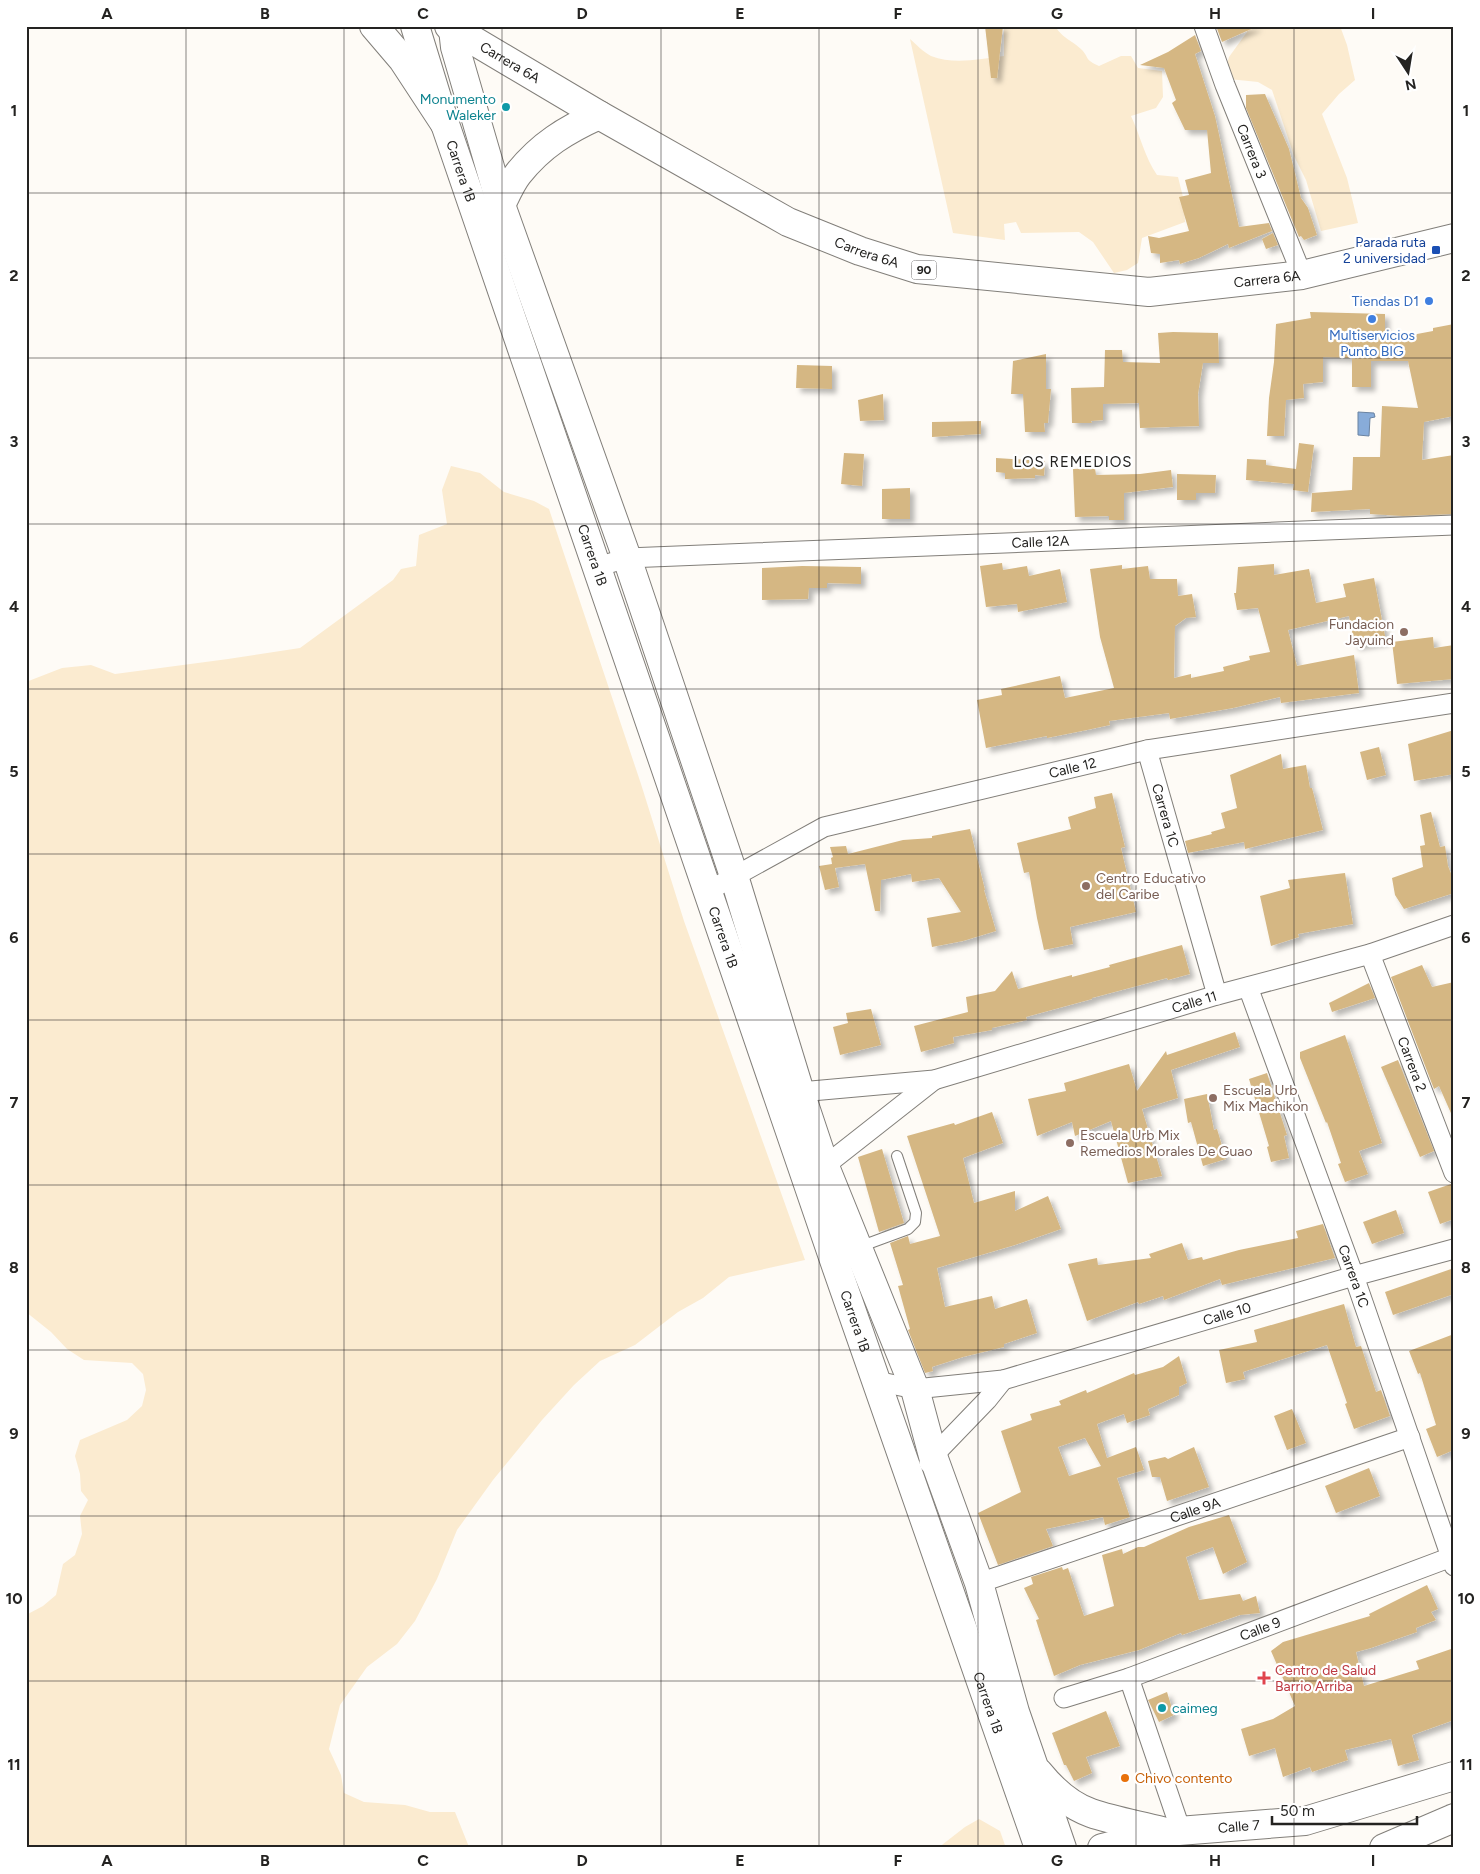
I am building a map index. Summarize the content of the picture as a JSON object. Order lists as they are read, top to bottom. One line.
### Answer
{"streets":{"main road":["Carrera 6A","Carrera 1B","90","Calle 7"],"street":["Carrera 3","Calle 12A","Calle 12","Carrera 1C","Calle 11","Carrera 2","Calle 10","Calle 9A","Calle 9"]},"crossings":[["Carrera 6A","Carrera 3"],["Carrera 6A","Carrera 1B"],["Carrera 1B","Calle 12A"],["Carrera 1B","Calle 12"],["Carrera 1B","Calle 10"],["Carrera 1B","Calle 9A"],["Calle 12","Carrera 1C"],["Carrera 1C","Calle 11"],["Carrera 1C","Calle 10"],["Carrera 1C","Calle 9A"],["Carrera 1C","Calle 9"],["Calle 11","Carrera 2"]],"districts":["LOS REMEDIOS"],"places":{"other":["Monumento Waleker","Tiendas D1","Multiservicios Punto BIG","Fundacion Jayuind","Centro Educativo del Caribe","Escuela Urb Mix Machikon","Escuela Urb Mix Remedios Morales De Guao","caimeg","Chivo contento"],"transit":["Parada ruta 2 universidad"],"health":["Centro de Salud Barrio Arriba"]},"scale_bar":"50 m","north":"bottom","grid":{"columns":["A","B","C","D","E","F","G","H","I"],"rows":["1","2","3","4","5","6","7","8","9","10","11"]}}
